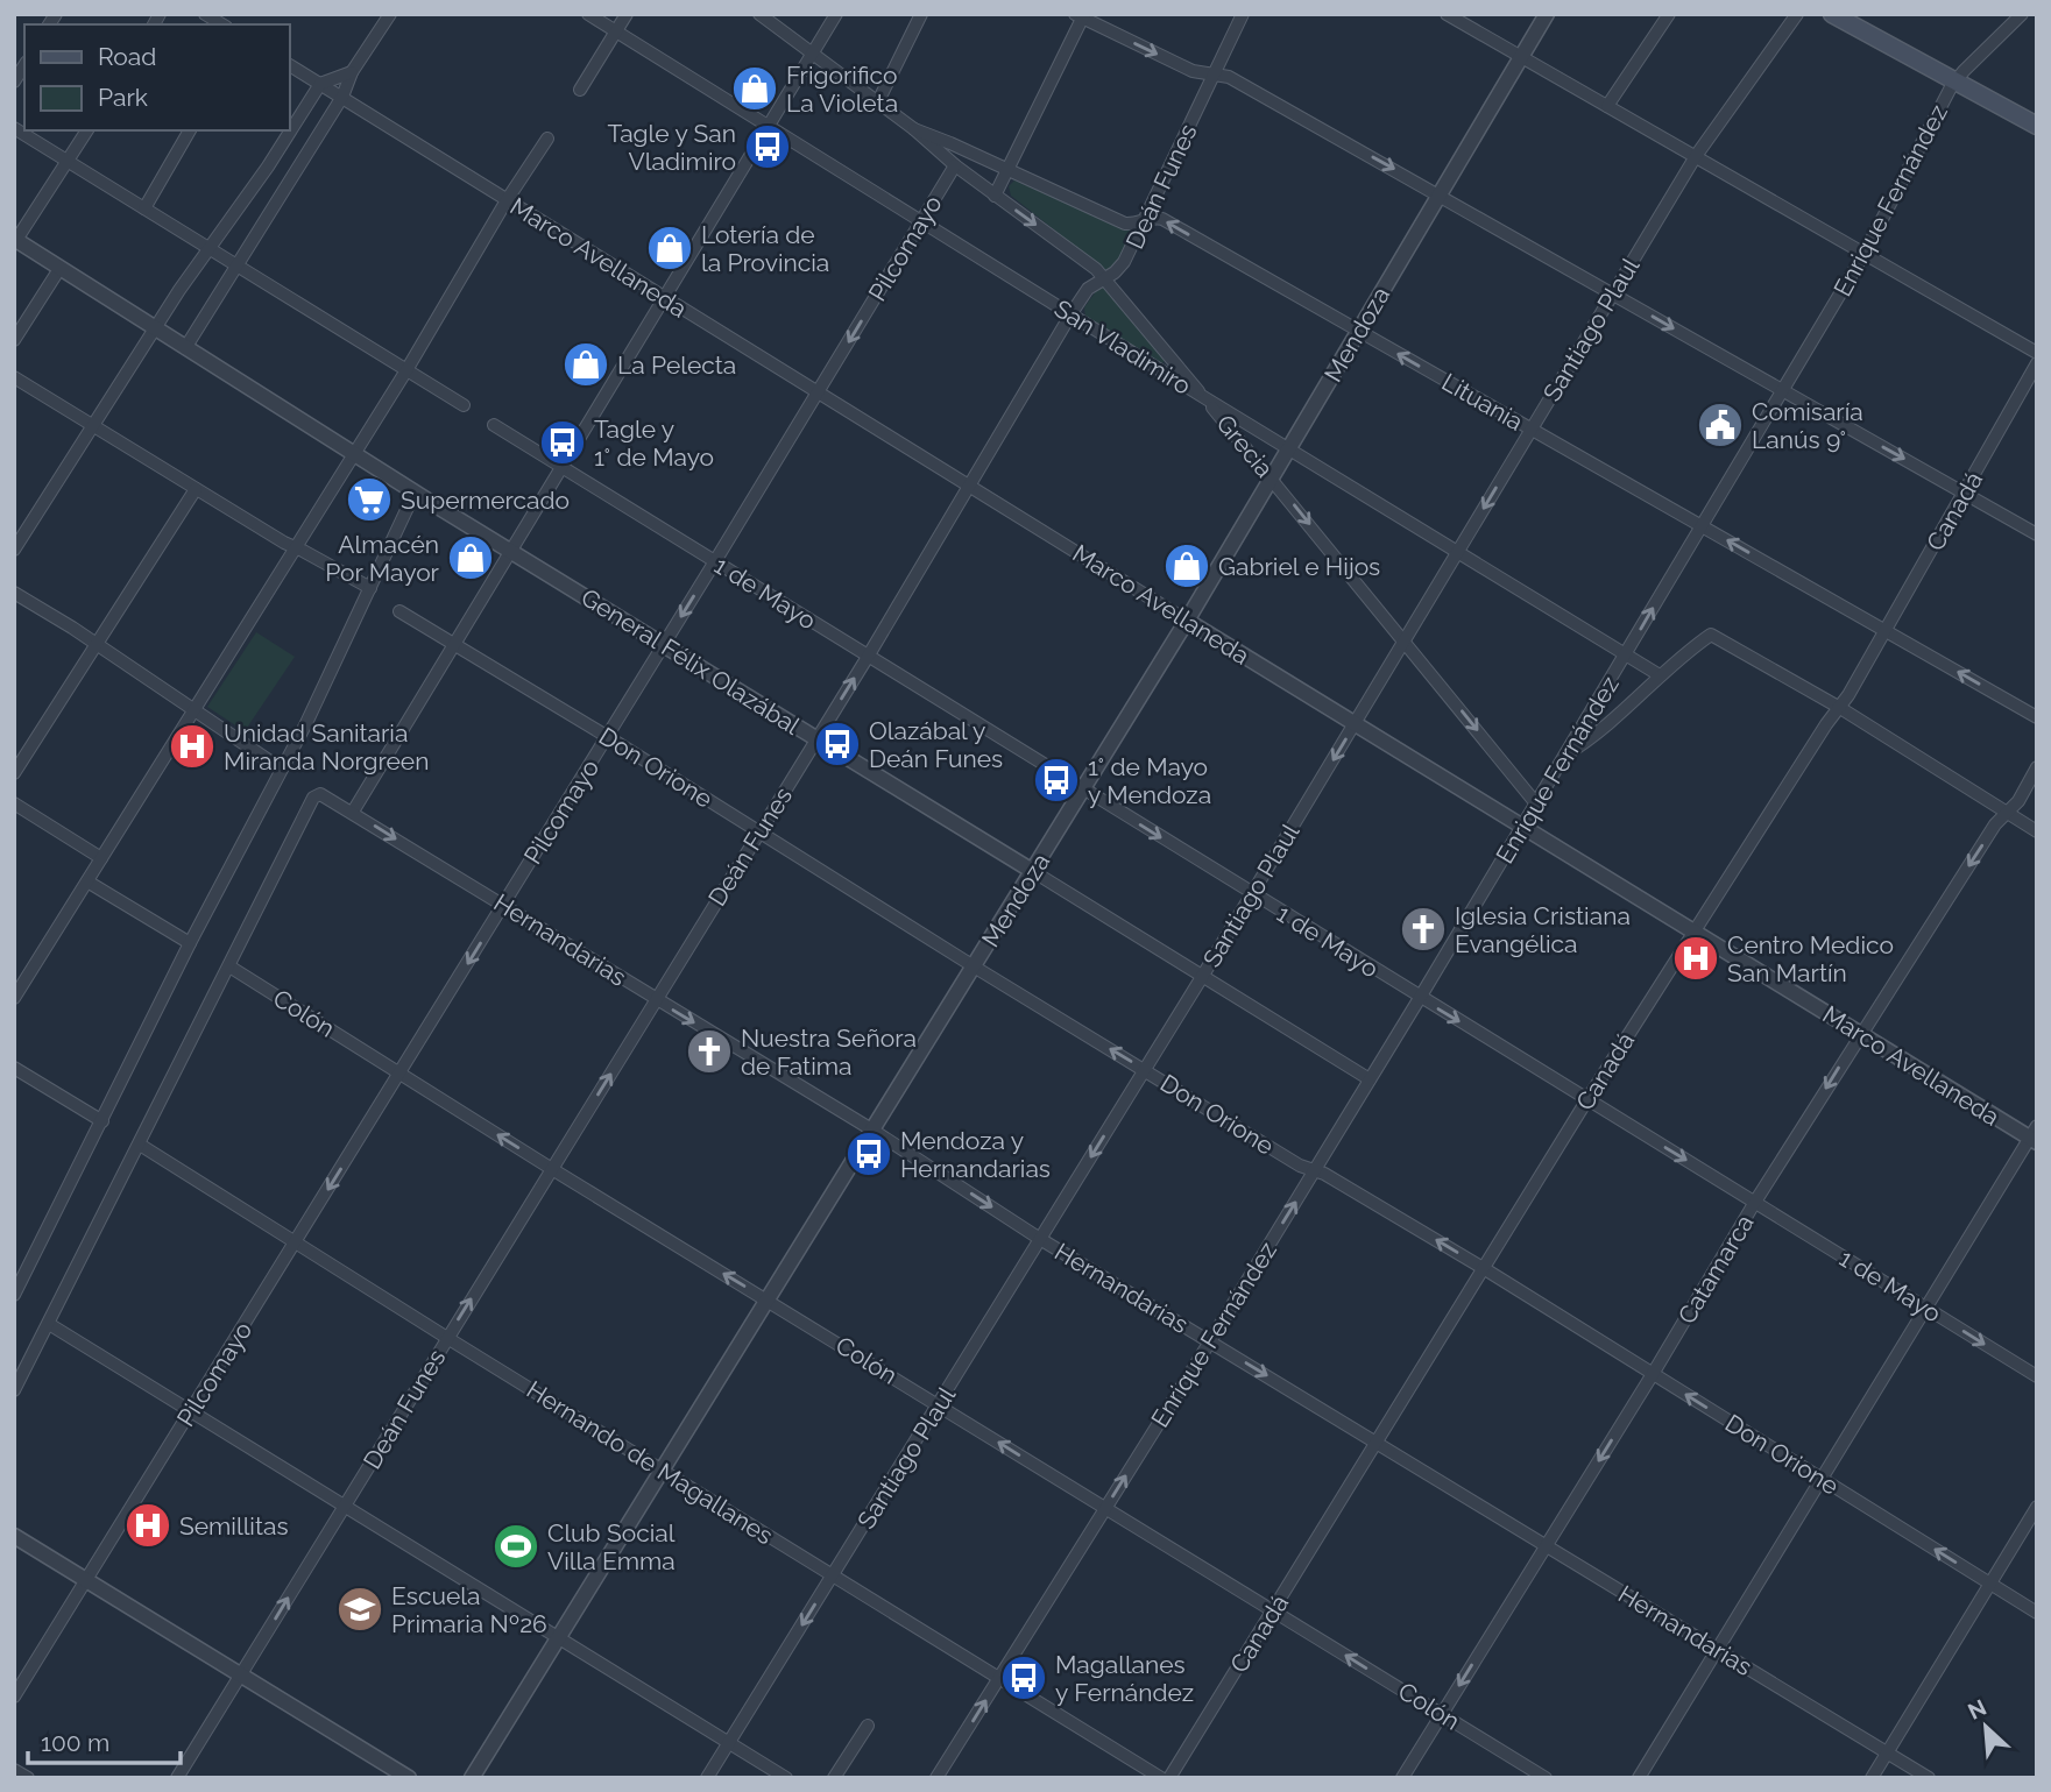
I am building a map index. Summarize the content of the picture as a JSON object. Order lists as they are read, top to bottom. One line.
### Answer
{"streets":{"street":["Deán Funes","Enrique Fernández","Pilcomayo","Marco Avellaneda","Santiago Plaul","Mendoza","San Vladimiro","Lituania","Grecia","Canadá","1 de Mayo","General Félix Olazábal","Don Orione","Hernandarias","Colón","Catamarca","Hernando de Magallanes"]},"crossings":[["Deán Funes","Marco Avellaneda"],["Deán Funes","San Vladimiro"],["Deán Funes","Lituania"],["Deán Funes","Grecia"],["Deán Funes","1 de Mayo"],["Deán Funes","General Félix Olazábal"],["Deán Funes","Don Orione"],["Deán Funes","Hernandarias"],["Deán Funes","Colón"],["Deán Funes","Hernando de Magallanes"],["Enrique Fernández","Marco Avellaneda"],["Enrique Fernández","San Vladimiro"],["Enrique Fernández","Lituania"],["Enrique Fernández","Grecia"],["Enrique Fernández","1 de Mayo"],["Enrique Fernández","General Félix Olazábal"],["Enrique Fernández","Don Orione"],["Enrique Fernández","Hernandarias"],["Enrique Fernández","Colón"],["Enrique Fernández","Hernando de Magallanes"],["Pilcomayo","Marco Avellaneda"],["Pilcomayo","San Vladimiro"],["Pilcomayo","Grecia"],["Pilcomayo","1 de Mayo"],["Pilcomayo","General Félix Olazábal"],["Pilcomayo","Don Orione"],["Pilcomayo","Hernandarias"],["Pilcomayo","Colón"],["Pilcomayo","Hernando de Magallanes"],["Marco Avellaneda","Santiago Plaul"],["Marco Avellaneda","Mendoza"],["Marco Avellaneda","Canadá"],["Marco Avellaneda","Catamarca"],["Santiago Plaul","San Vladimiro"],["Santiago Plaul","Lituania"],["Santiago Plaul","Grecia"],["Santiago Plaul","1 de Mayo"],["Santiago Plaul","General Félix Olazábal"],["Santiago Plaul","Don Orione"],["Santiago Plaul","Hernandarias"],["Santiago Plaul","Colón"],["Santiago Plaul","Hernando de Magallanes"],["Mendoza","San Vladimiro"],["Mendoza","Lituania"],["Mendoza","Grecia"],["Mendoza","1 de Mayo"],["Mendoza","General Félix Olazábal"],["Mendoza","Don Orione"],["Mendoza","Hernandarias"],["Mendoza","Colón"],["Mendoza","Hernando de Magallanes"],["San Vladimiro","Grecia"],["Lituania","Grecia"],["Lituania","Canadá"],["Canadá","1 de Mayo"],["Canadá","Don Orione"],["Canadá","Hernandarias"],["Canadá","Colón"],["1 de Mayo","Catamarca"],["Don Orione","Catamarca"],["Hernandarias","Colón"],["Hernandarias","Catamarca"],["Colón","Catamarca"]],"one_way":["Pilcomayo","Santiago Plaul","Lituania","Grecia","1 de Mayo","Don Orione","Hernandarias","Colón","Catamarca"],"places":{"shop":["Frigorifico La Violeta","Lotería de la Provincia","La Pelecta","Almacén Por Mayor","Gabriel e Hijos"],"bus stop":["Tagle y San Vladimiro","Tagle y 1° de Mayo","Olazábal y Deán Funes","1° de Mayo y Mendoza","Mendoza y Hernandarias","Magallanes y Fernández"],"public building":["Comisaría Lanús 9°"],"supermarket":["Supermercado"],"hospital":["Unidad Sanitaria Miranda Norgreen","Centro Medico San Martín","Semillitas"],"church":["Iglesia Cristiana Evangélica","Nuestra Señora de Fatima"],"sports":["Club Social Villa Emma"],"school or university":["Escuela Primaria Nº26"]},"legend":["Road","Park"],"scale_bar":"100 m","north":"top left"}
